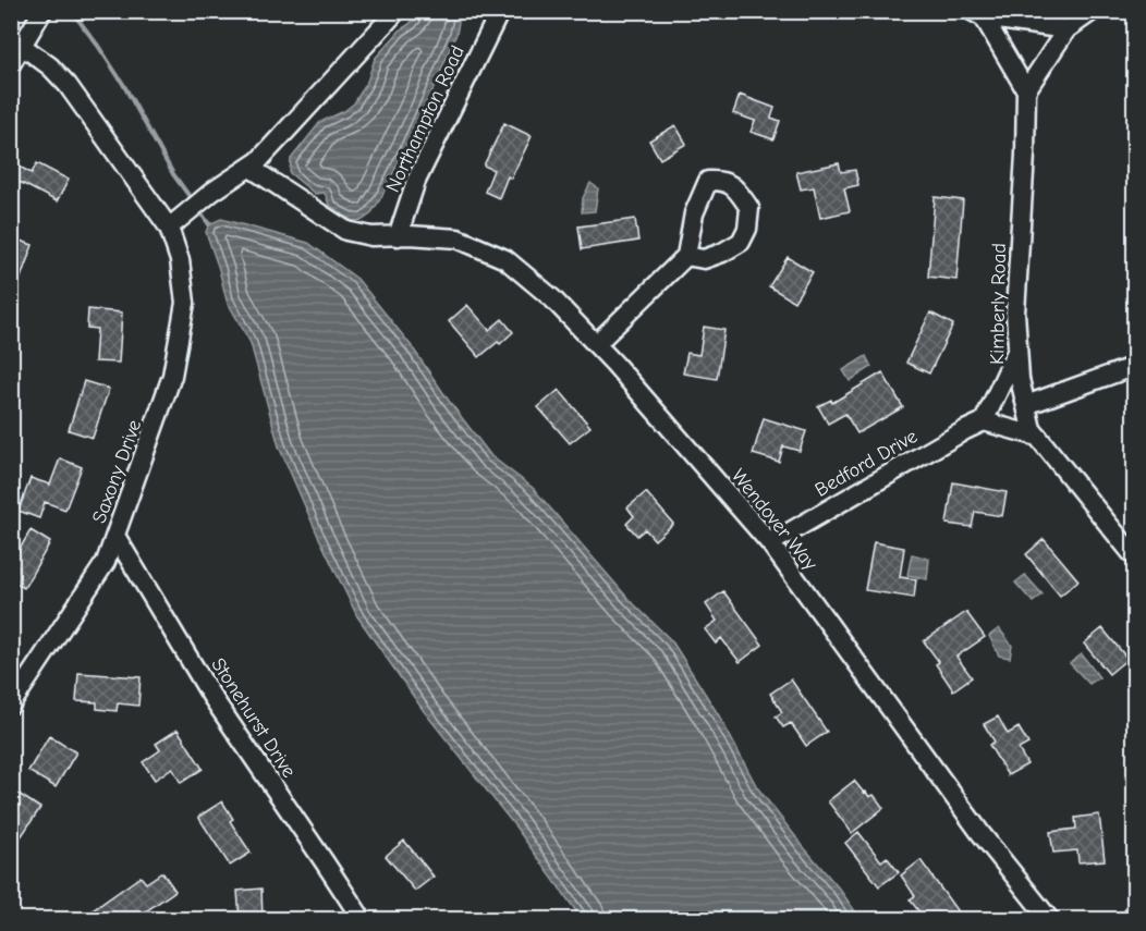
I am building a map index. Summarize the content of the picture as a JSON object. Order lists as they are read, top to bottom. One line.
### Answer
{"streets":{"street":["Northampton Road","Kimberly Road","Bedford Drive","Saxony Drive","Wendover Way","Stonehurst Drive"]},"crossings":[["Northampton Road","Wendover Way"],["Bedford Drive","Wendover Way"],["Saxony Drive","Stonehurst Drive"]]}
